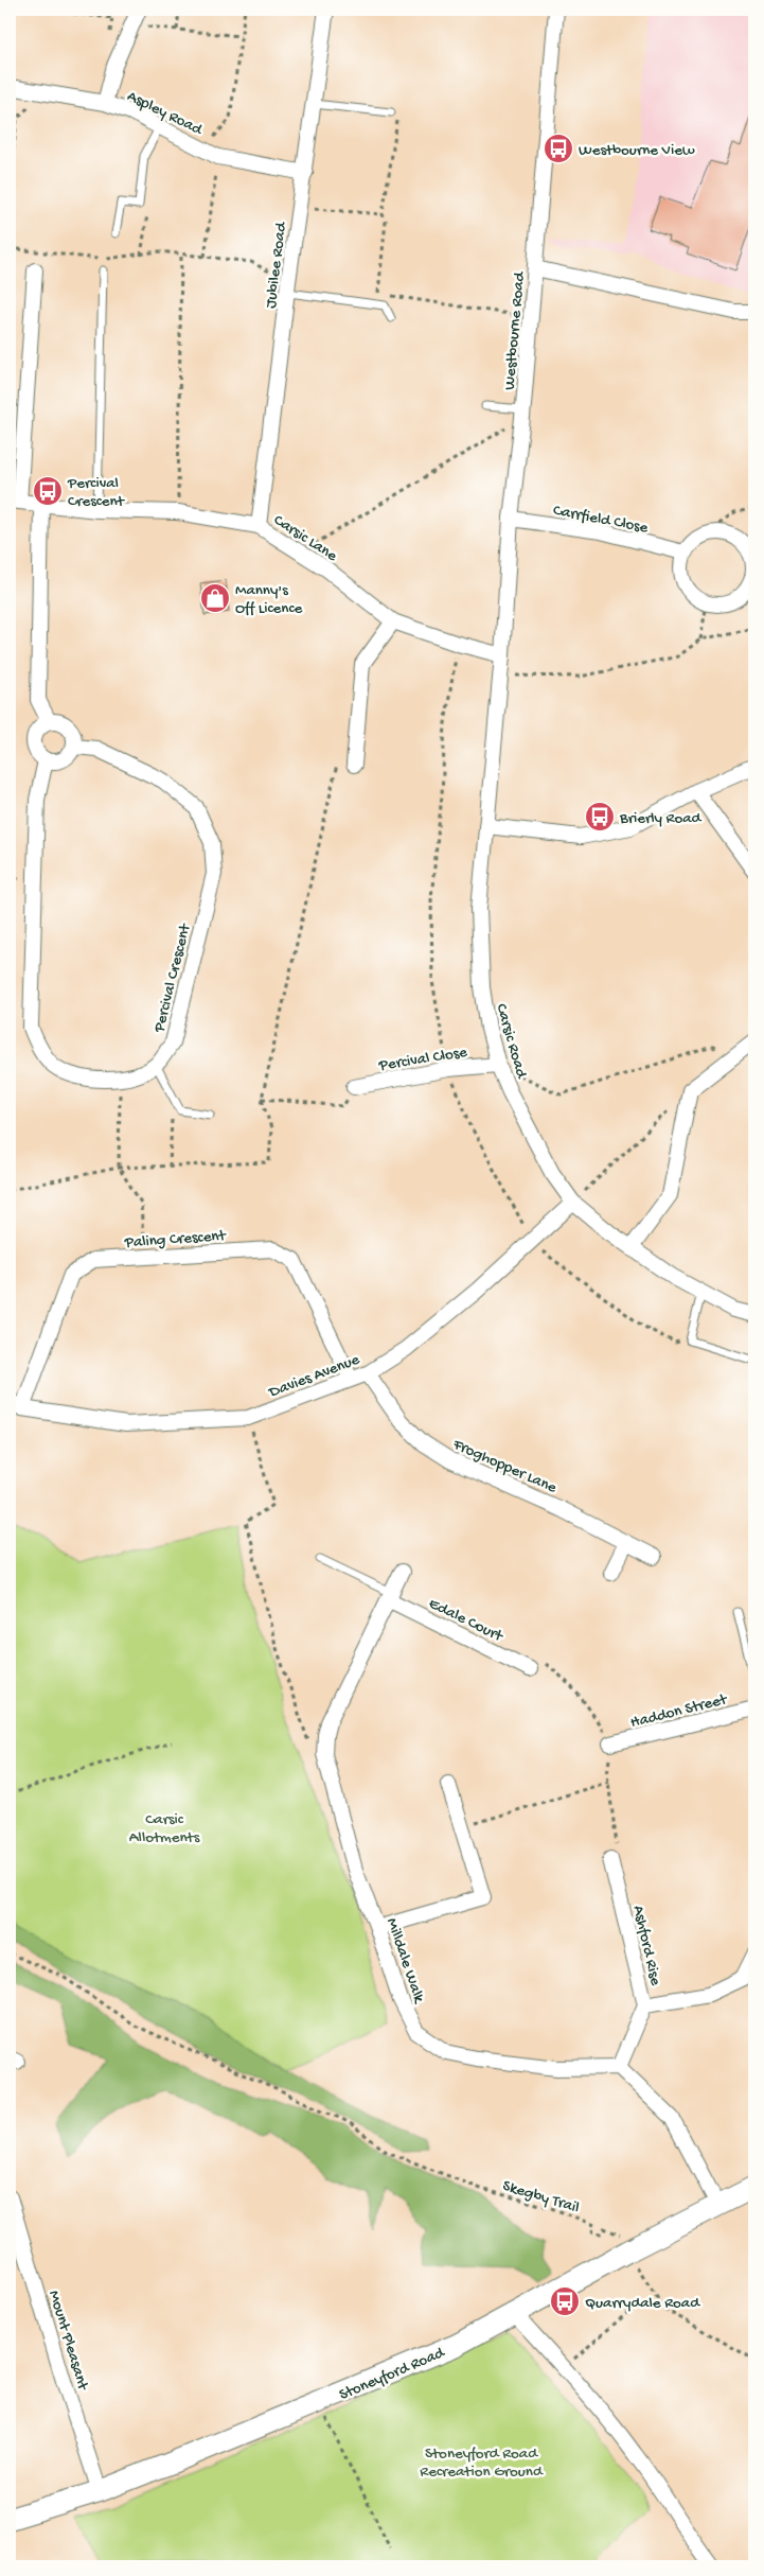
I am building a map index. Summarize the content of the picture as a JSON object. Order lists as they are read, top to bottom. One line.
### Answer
{"streets":{"main road":["Stoneyford Road"],"street":["Aspley Road","Jubilee Road","Westbourne Road","Carrfield Close","Carsic Lane","Percival Crescent","Carsic Road","Percival Close","Paling Crescent","Davies Avenue","Froghopper Lane","Edale Court","Haddon Street","Ashford Rise","Milldale Walk","Mount Pleasant"],"path":["Skegby Trail"]},"crossings":[["Aspley Road","Jubilee Road"],["Jubilee Road","Carsic Lane"],["Westbourne Road","Carrfield Close"],["Westbourne Road","Carsic Lane"],["Westbourne Road","Carsic Road"],["Carsic Lane","Carsic Road"],["Carsic Road","Percival Close"],["Carsic Road","Davies Avenue"],["Paling Crescent","Davies Avenue"],["Davies Avenue","Froghopper Lane"],["Edale Court","Milldale Walk"],["Ashford Rise","Milldale Walk"],["Mount Pleasant","Stoneyford Road"]],"parks":["Carsic Allotments","Stoneyford Road Recreation Ground"],"places":{"bus stop":["Westbourne View","Percival Crescent","Brierly Road","Quarrydale Road"],"shop":["Manny's Off Licence"]}}
